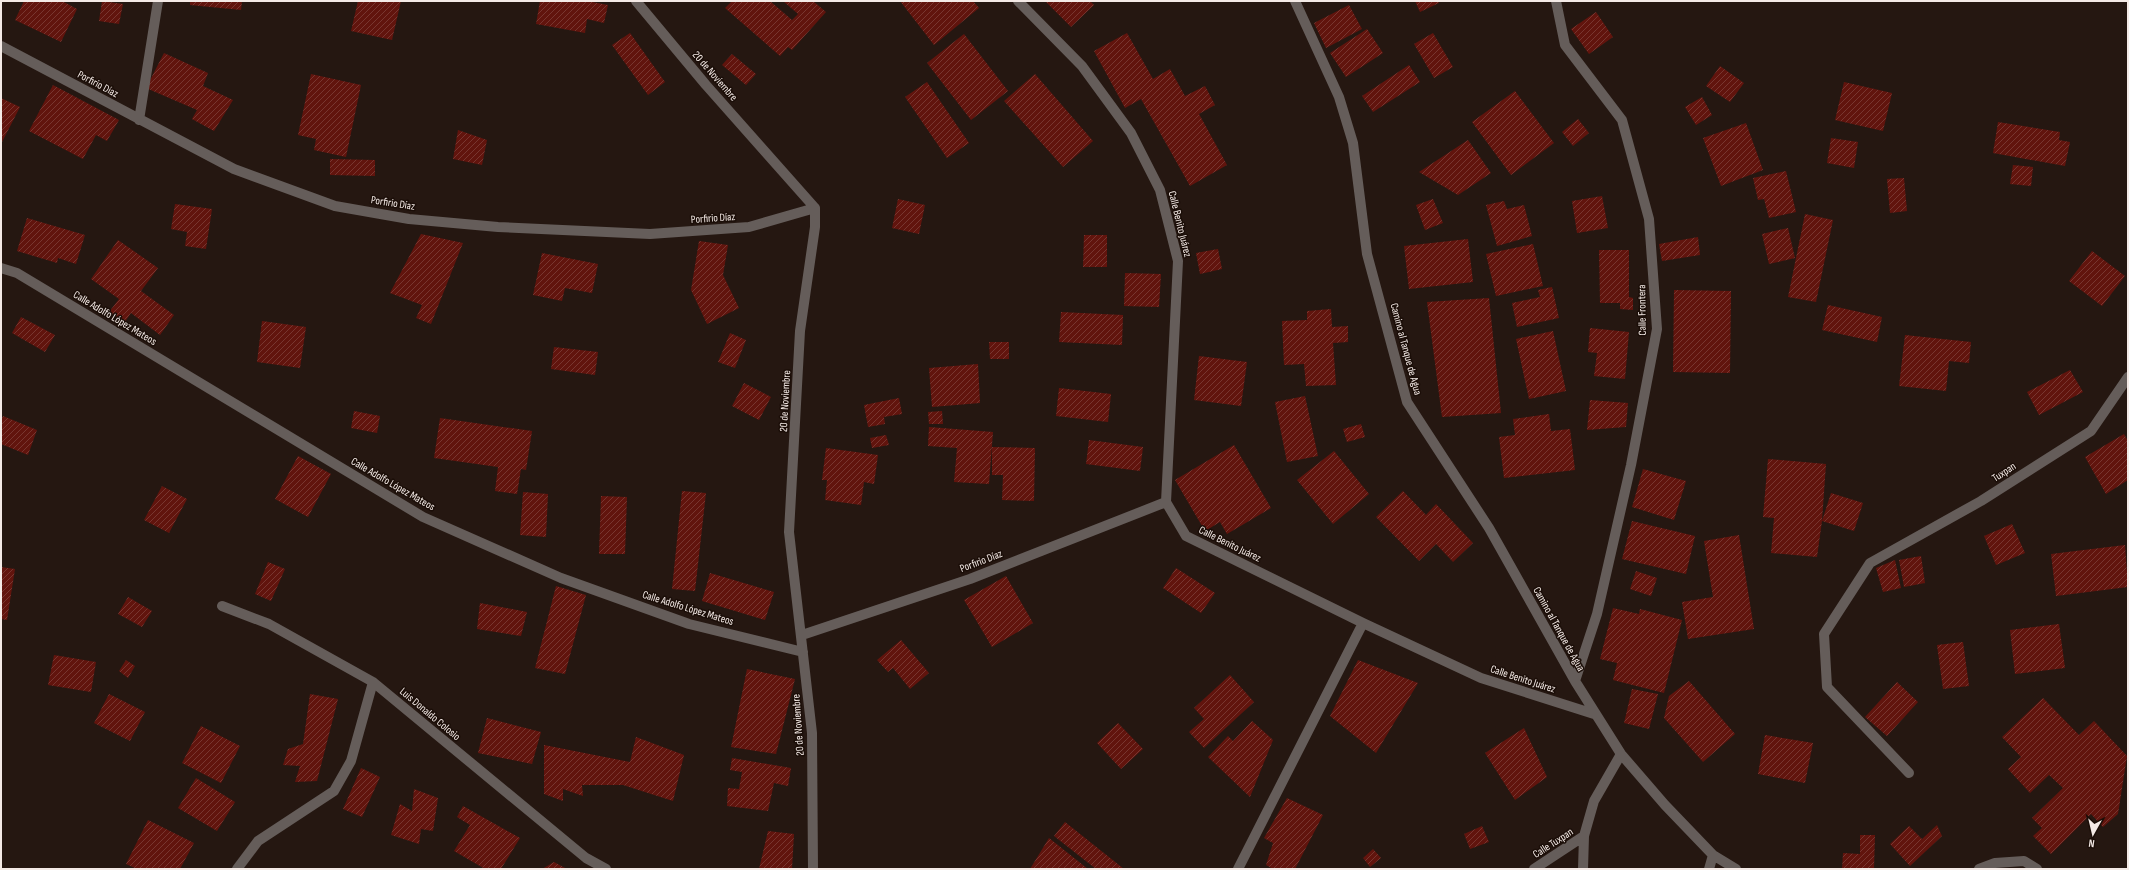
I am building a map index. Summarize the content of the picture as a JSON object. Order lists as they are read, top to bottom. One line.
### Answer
{"streets":{"street":["20 de Noviembre","Porfirio Díaz","Calle Benito Juárez","Calle Frontera","Calle Adolfo López Mateos","Camino al Tanque de Agua","Tuxpan","Luis Donaldo Colosio","Calle Tuxpan"]},"crossings":[["20 de Noviembre","Porfirio Díaz"],["20 de Noviembre","Calle Adolfo López Mateos"],["Porfirio Díaz","Calle Benito Juárez"],["Calle Benito Juárez","Camino al Tanque de Agua"],["Calle Frontera","Camino al Tanque de Agua"]],"north":"bottom"}
